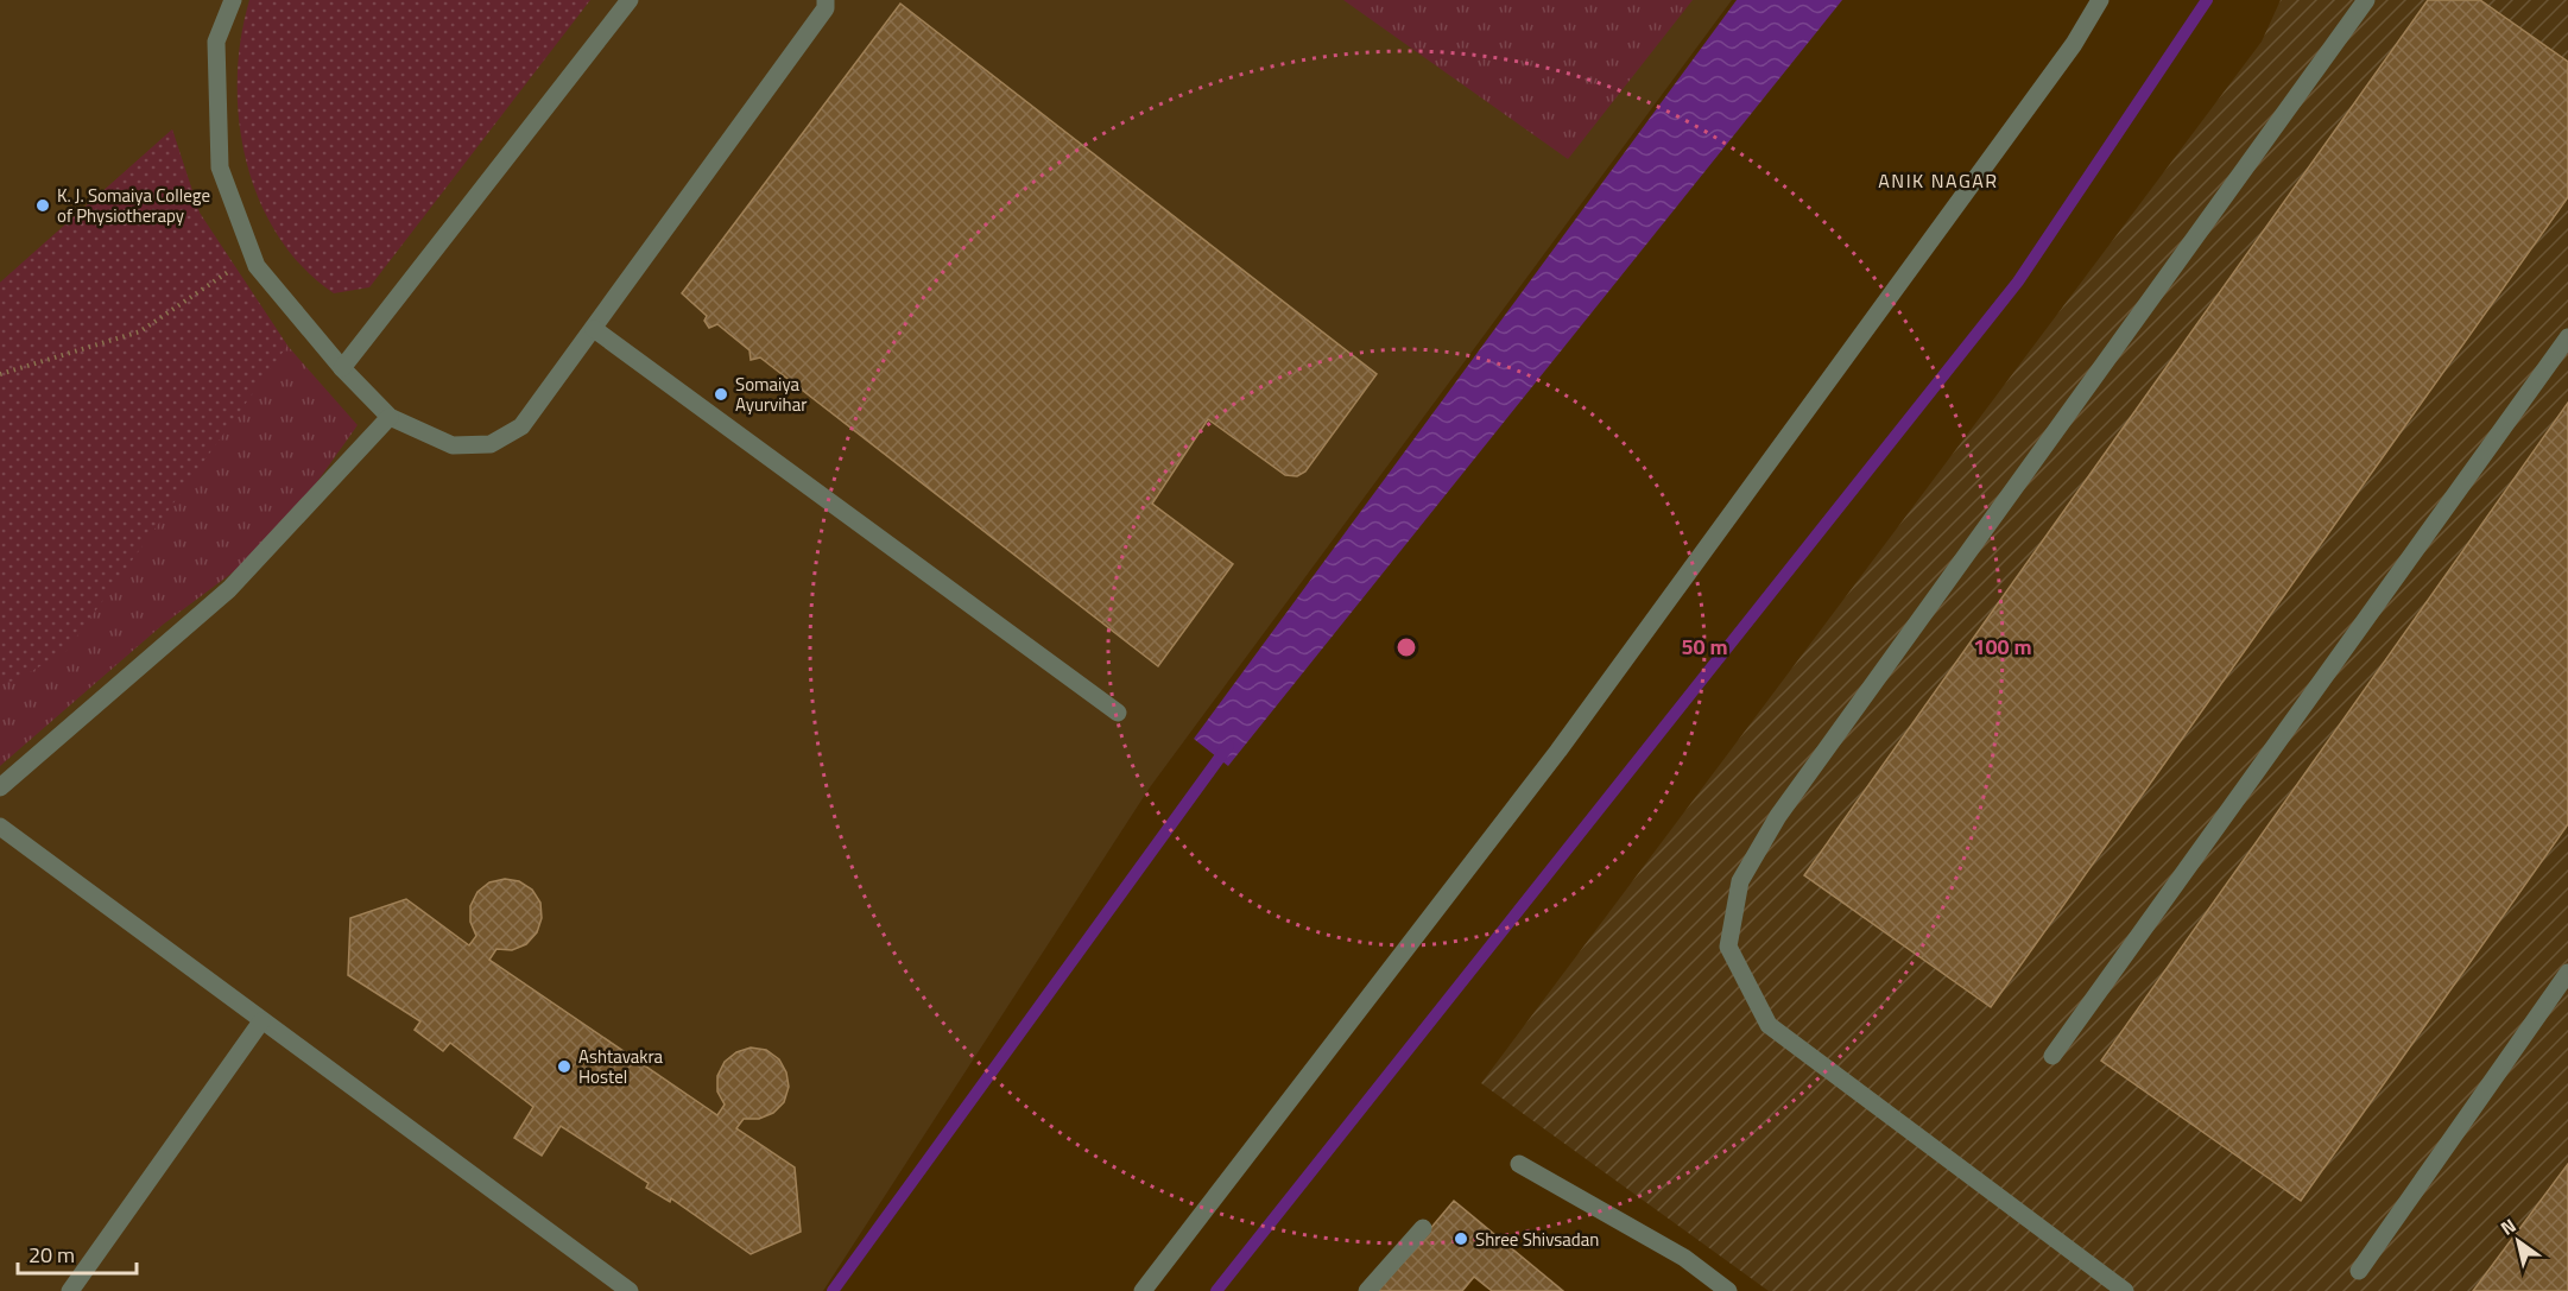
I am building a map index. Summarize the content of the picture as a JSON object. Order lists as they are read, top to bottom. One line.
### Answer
{"districts":["ANIK NAGAR"],"places":["K. J. Somaiya College of Physiotherapy","Somaiya Ayurvihar","Ashtavakra Hostel","Shree Shivsadan"],"scale_bar":"20 m","north":"top left","rings":["50 m","100 m"]}
